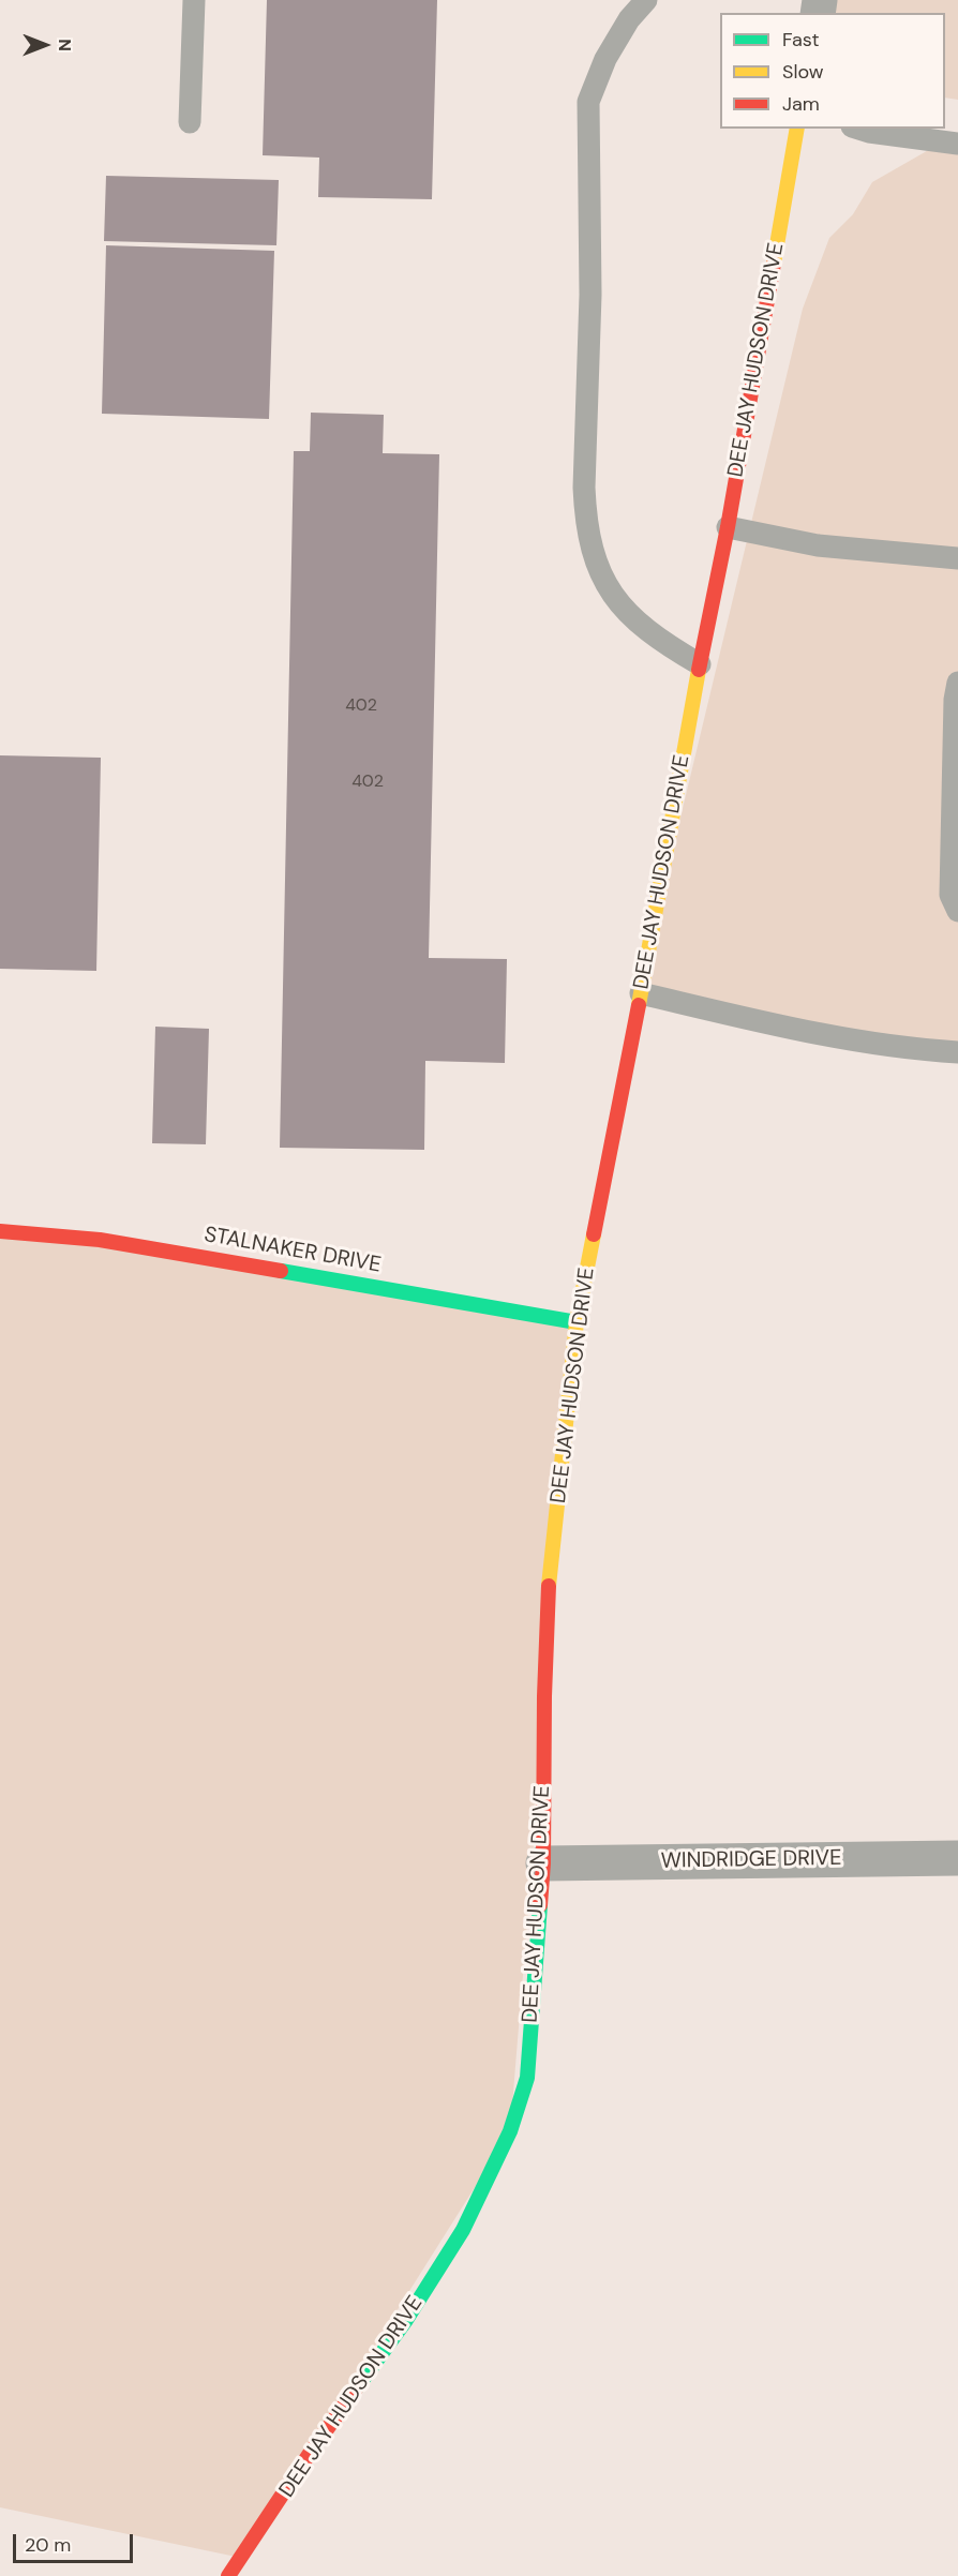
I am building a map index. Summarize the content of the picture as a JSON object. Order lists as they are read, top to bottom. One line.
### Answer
{"streets":{"street":["DEE JAY HUDSON DRIVE","STALNAKER DRIVE","WINDRIDGE DRIVE"]},"crossings":[["DEE JAY HUDSON DRIVE","STALNAKER DRIVE"],["DEE JAY HUDSON DRIVE","WINDRIDGE DRIVE"]],"house_numbers":["402","402"],"legend":["Fast","Slow","Jam"],"scale_bar":"20 m","north":"right"}
